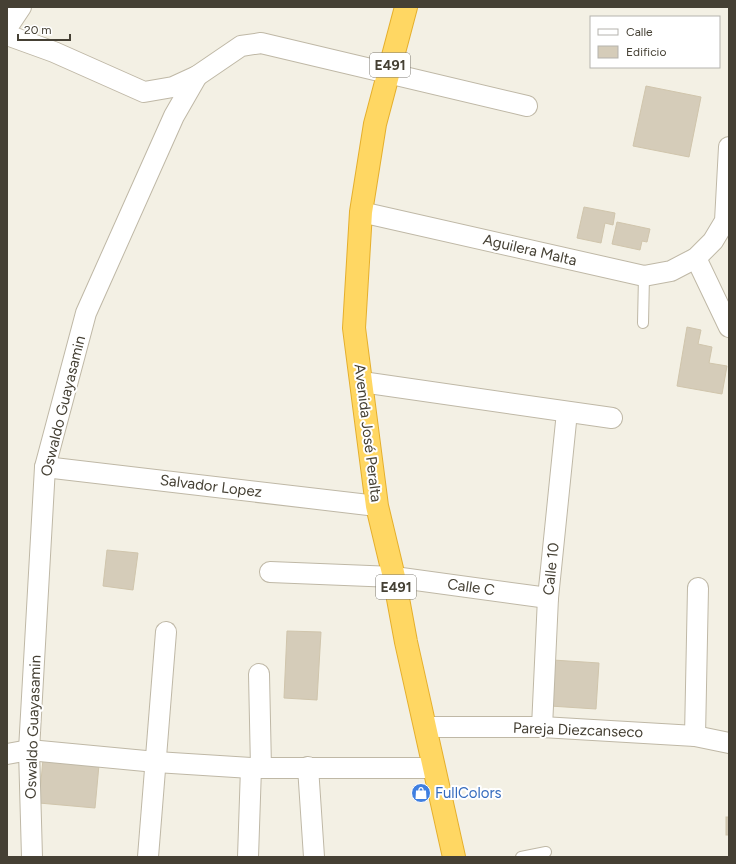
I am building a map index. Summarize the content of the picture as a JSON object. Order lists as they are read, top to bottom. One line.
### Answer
{"streets":{"highway":["E491","Avenida José Peralta"],"street":["Aguilera Malta","Oswaldo Guayasamin","Salvador Lopez","Calle 10","Calle C","Pareja Diezcanseco"]},"crossings":[["Aguilera Malta","Avenida José Peralta"],["Oswaldo Guayasamin","Salvador Lopez"],["Avenida José Peralta","Salvador Lopez"],["Avenida José Peralta","Calle C"],["Avenida José Peralta","Pareja Diezcanseco"],["Calle 10","Calle C"],["Calle 10","Pareja Diezcanseco"]],"places":{"shop":["FullColors"]},"legend":["Calle","Edificio"],"scale_bar":"20 m"}
